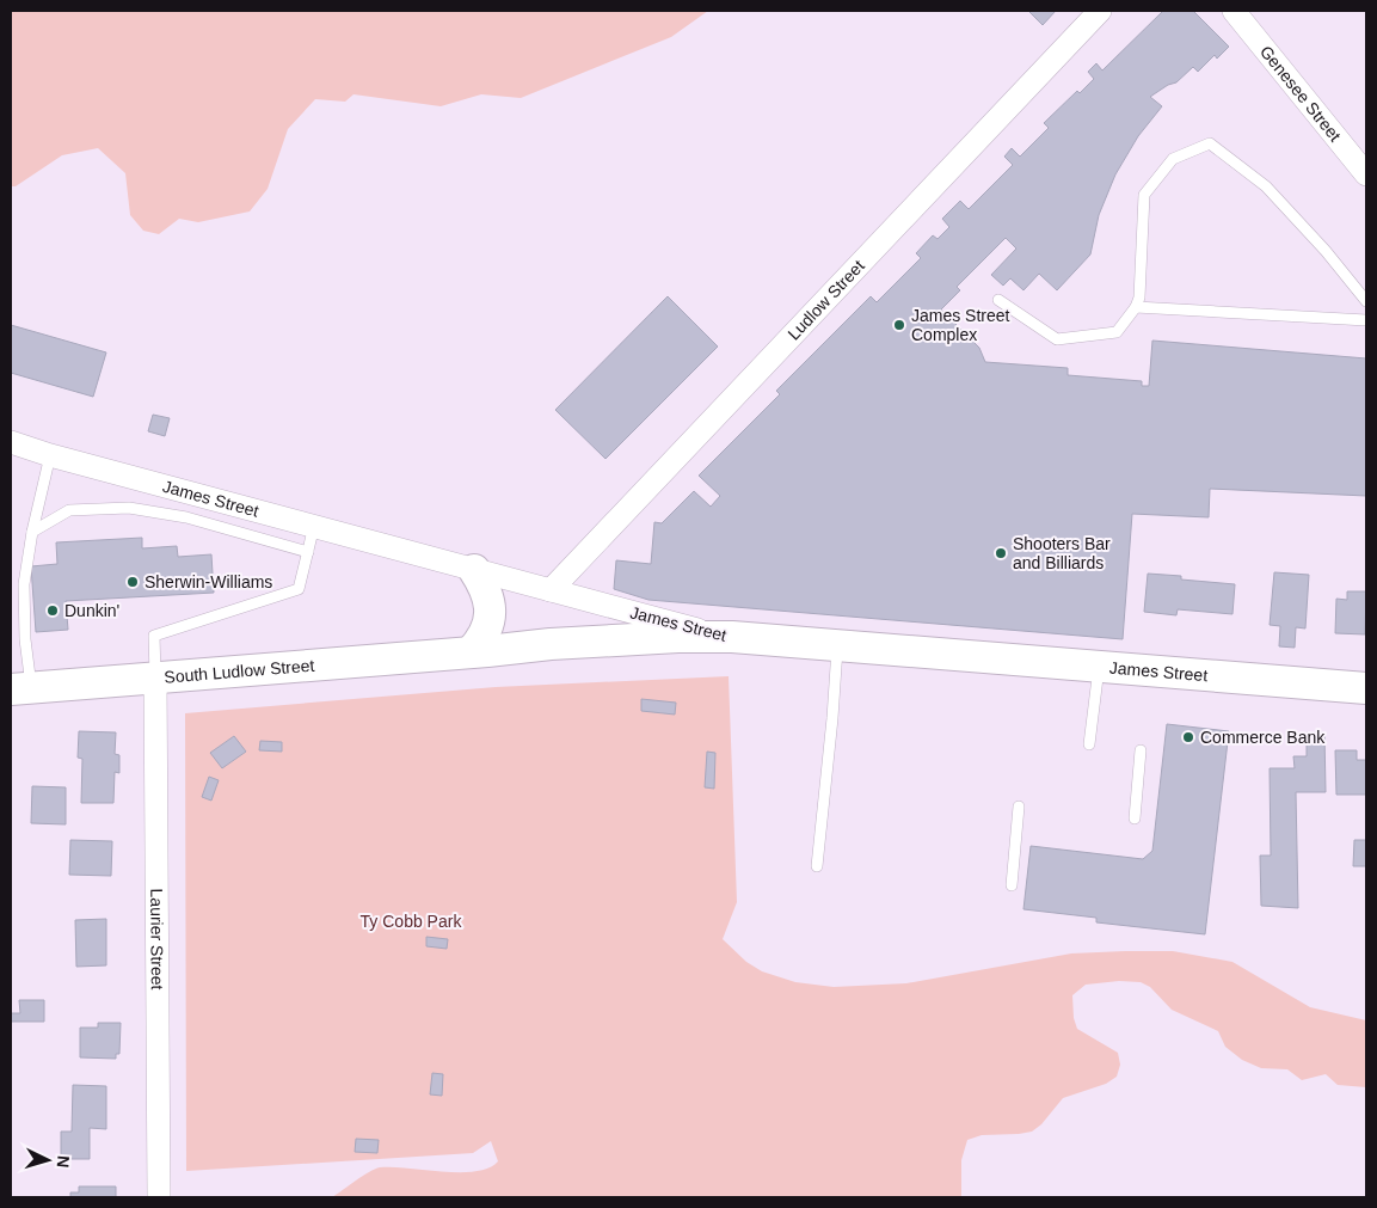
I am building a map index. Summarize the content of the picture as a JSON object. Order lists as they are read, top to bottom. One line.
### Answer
{"streets":{"main road":["James Street","South Ludlow Street"],"street":["Genesee Street","Ludlow Street","Laurier Street"]},"crossings":[["Ludlow Street","James Street"],["James Street","South Ludlow Street"],["South Ludlow Street","Laurier Street"]],"parks":["Ty Cobb Park"],"places":["James Street Complex","Shooters Bar and Billiards","Sherwin-Williams","Dunkin'","Commerce Bank"],"north":"right"}
